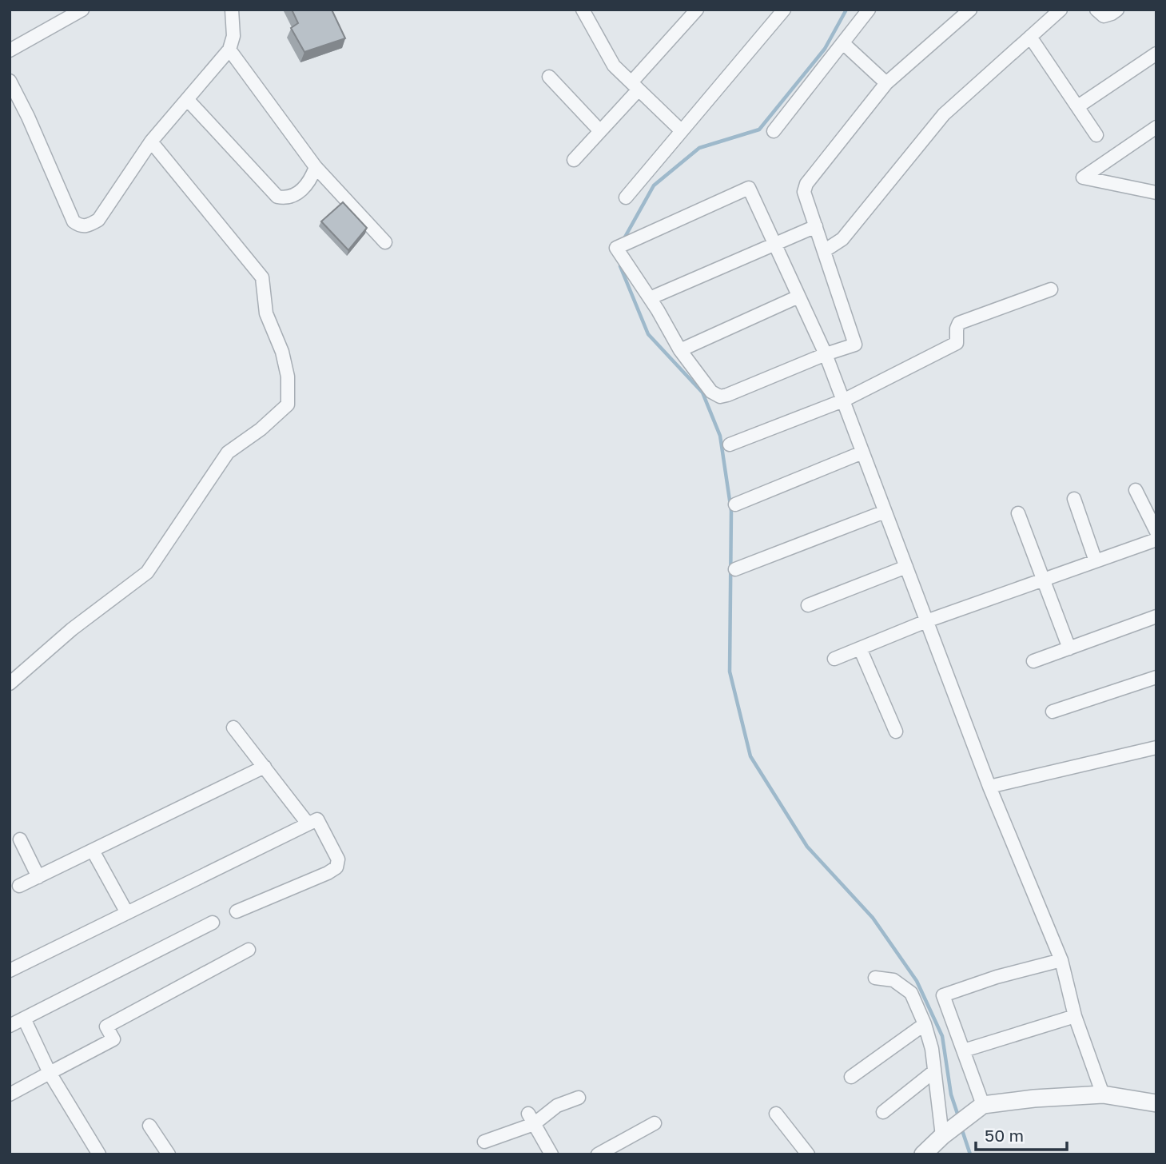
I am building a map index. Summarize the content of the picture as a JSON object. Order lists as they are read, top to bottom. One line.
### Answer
{"scale_bar":"50 m"}
